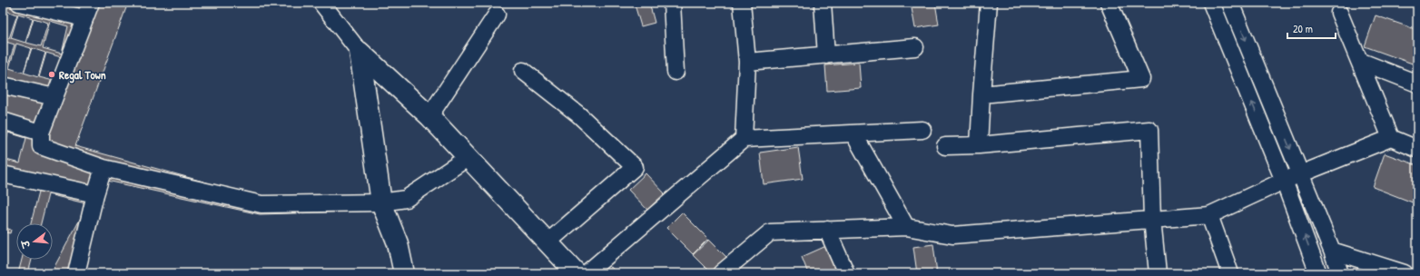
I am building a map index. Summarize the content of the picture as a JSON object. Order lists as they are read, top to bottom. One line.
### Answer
{"places":["Regal Town"],"scale_bar":"20 m","north":"left"}
